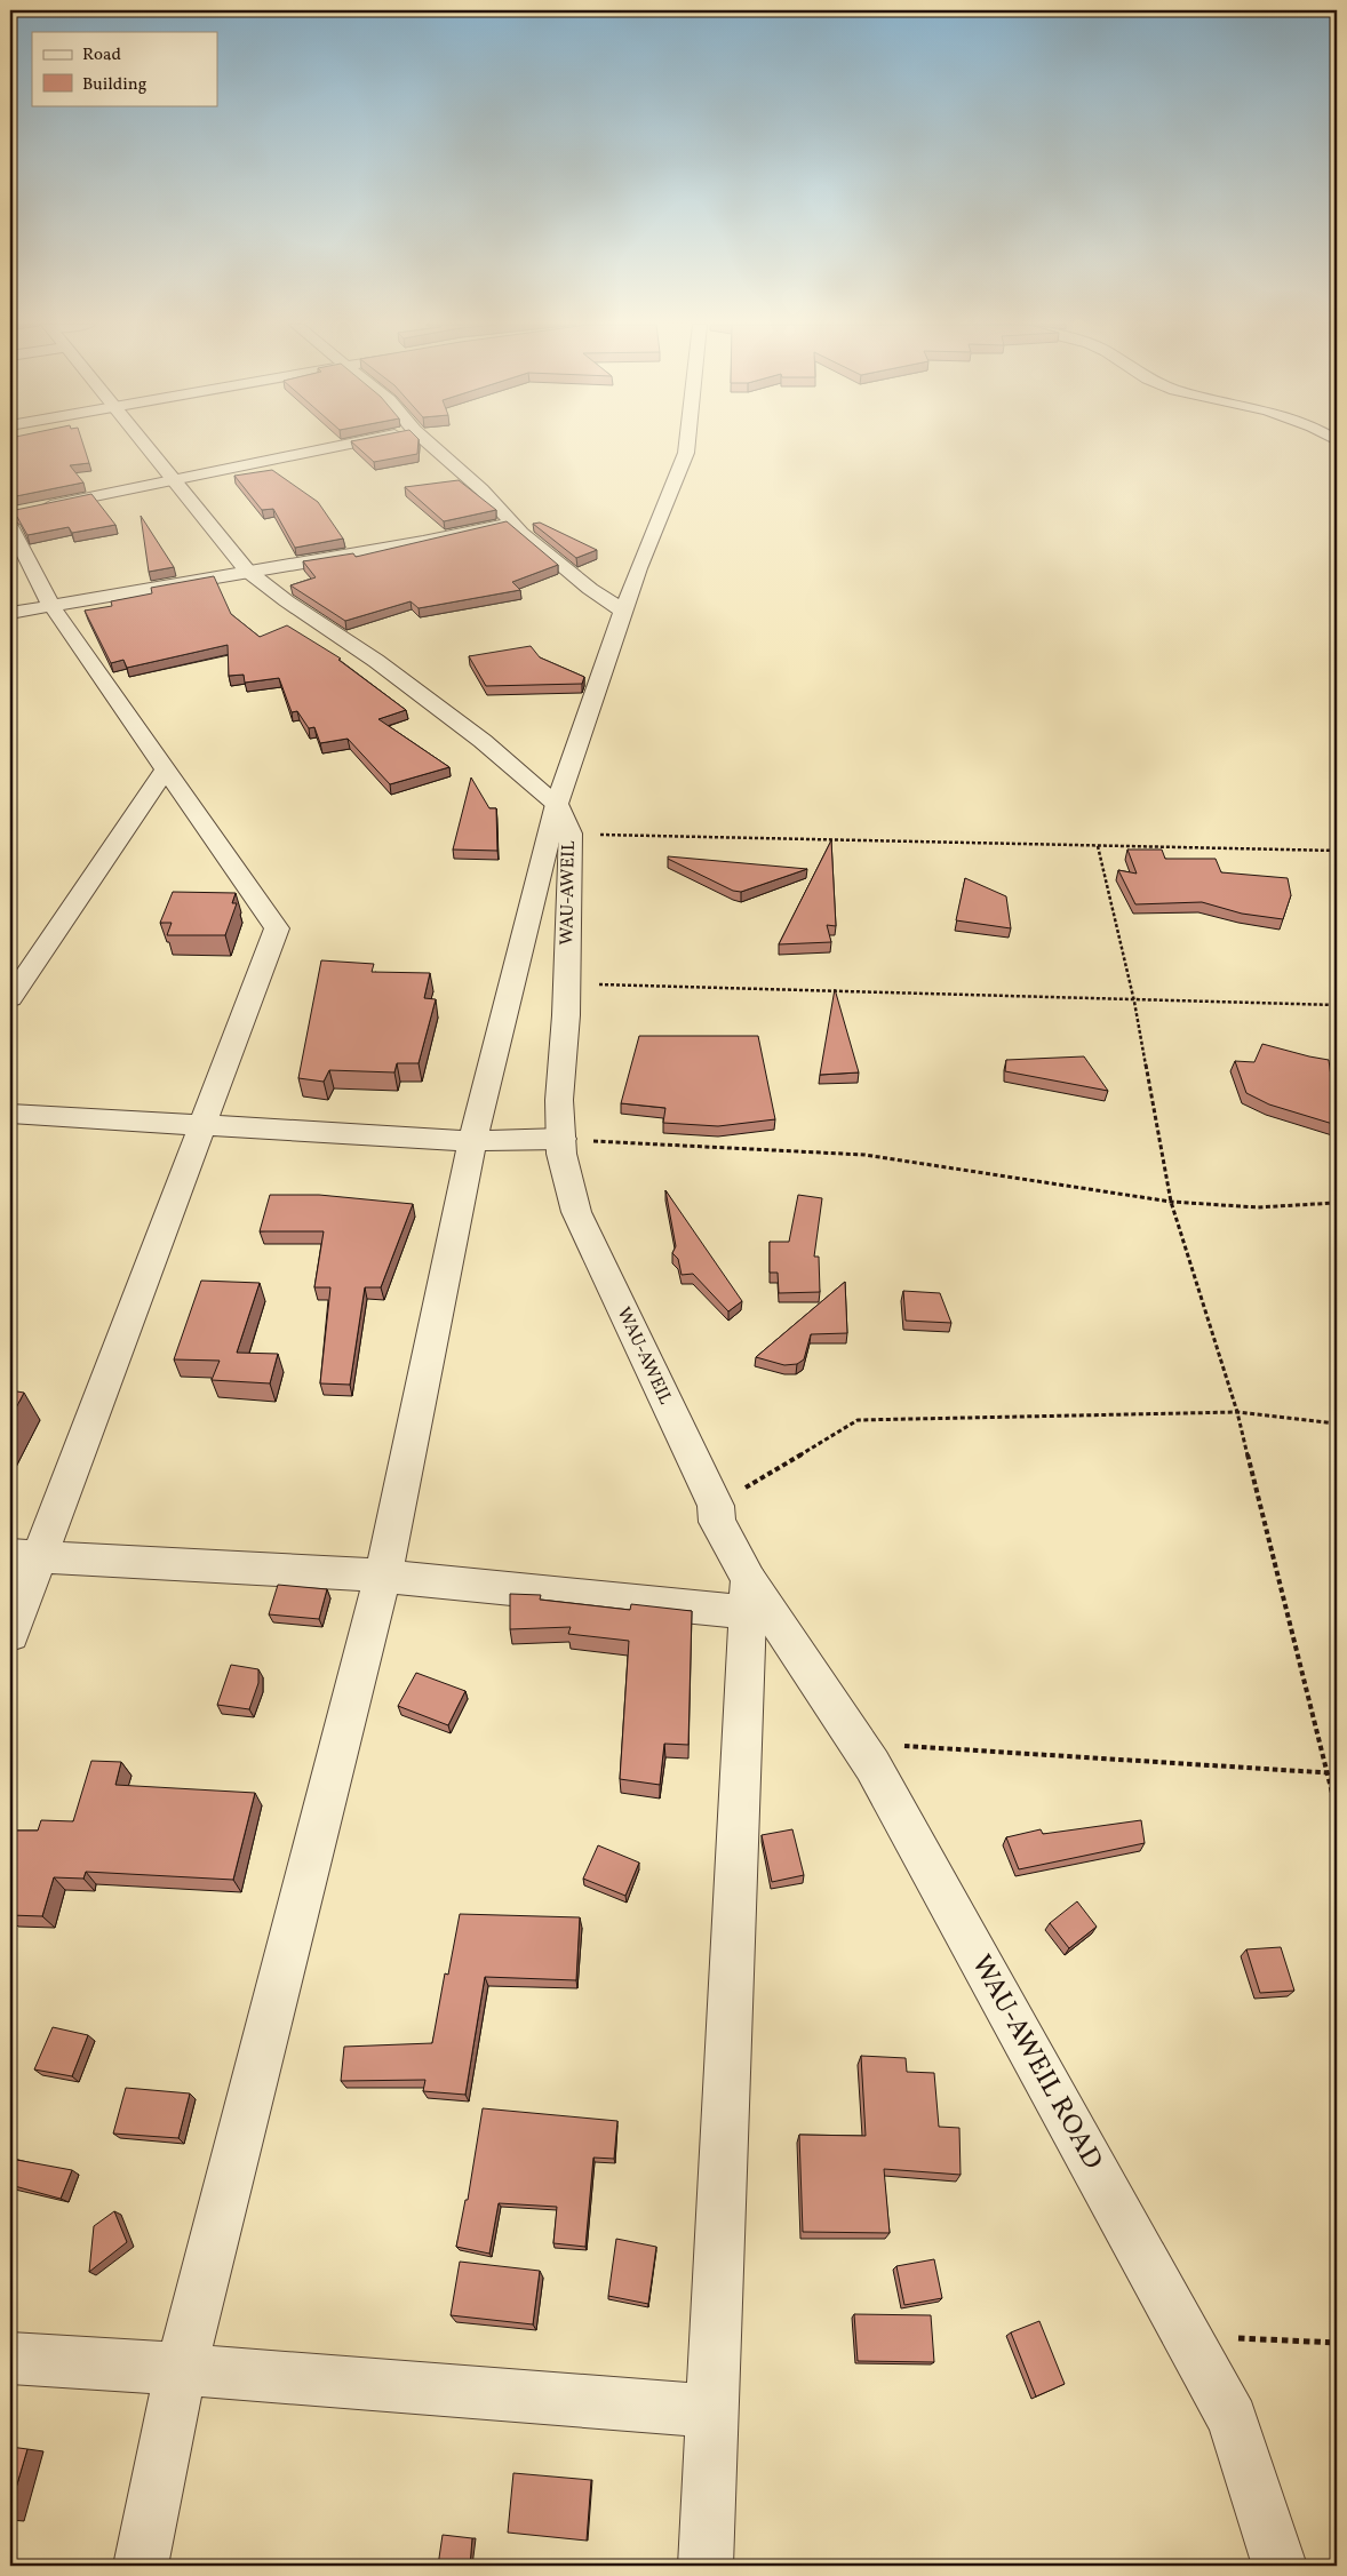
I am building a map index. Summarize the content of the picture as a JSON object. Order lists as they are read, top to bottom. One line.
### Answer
{"streets":{"street":["WAU-AWEIL","WAU-AWEIL ROAD"]},"crossings":[["WAU-AWEIL","WAU-AWEIL ROAD"]],"legend":["Road","Building"]}
